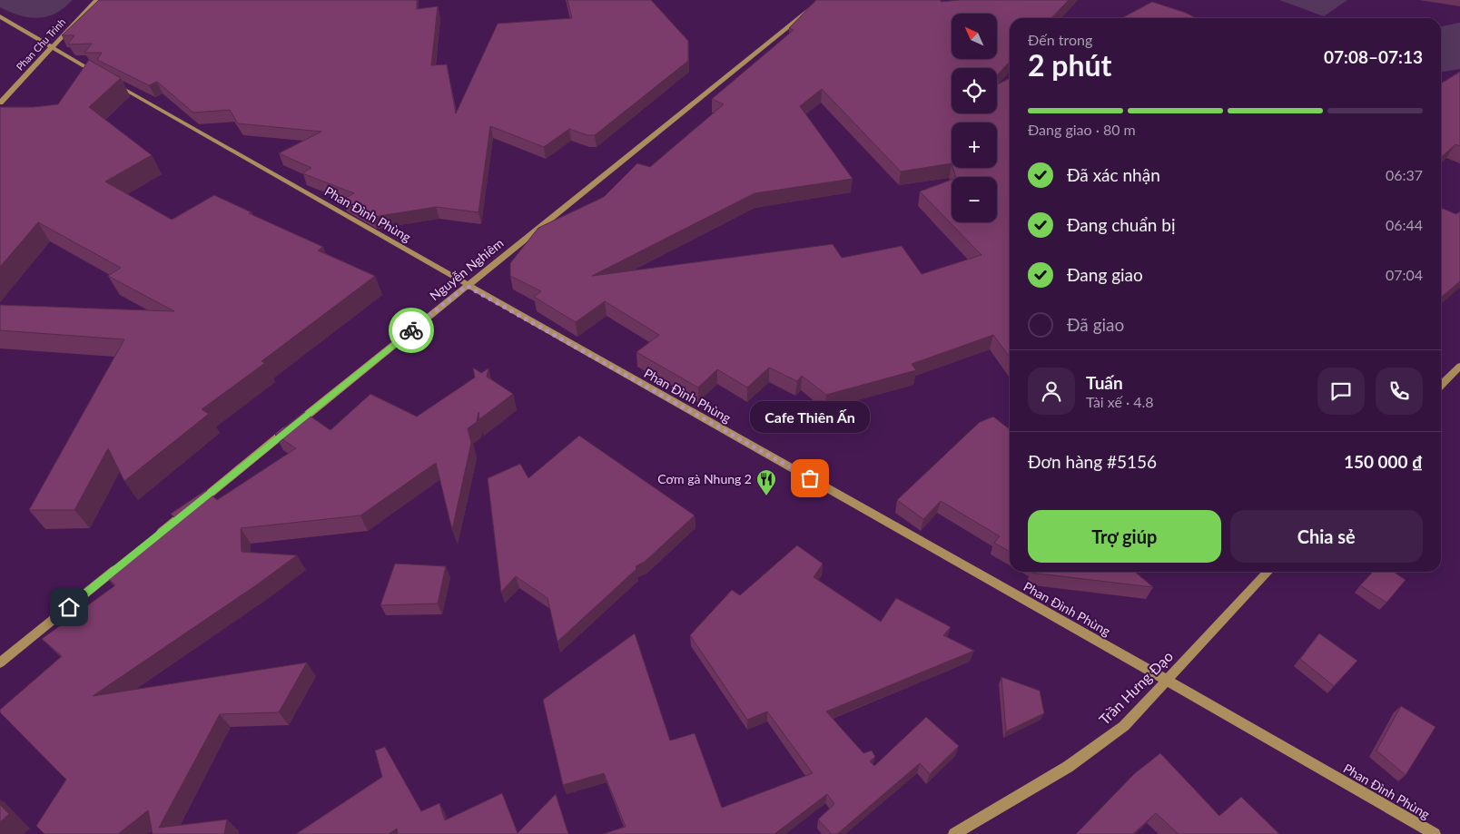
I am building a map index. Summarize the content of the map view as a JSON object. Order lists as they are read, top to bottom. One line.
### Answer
{"streets":{"street":["Phan Chu Trinh","Phan Đình Phùng","Nguyễn Nghiêm","Trần Hưng Đạo"]},"crossings":[["Phan Chu Trinh","Phan Đình Phùng"],["Phan Đình Phùng","Nguyễn Nghiêm"],["Phan Đình Phùng","Trần Hưng Đạo"]],"places":{"other":["Cafe Thiên Ấn"],"restaurant":["Cơm gà Nhung 2"]},"north":"top left","page":{"map_buttons":["+","−"],"heading":["2 phút","Đến trong","07:08–07:13"],"panel":["Tuấn","Tài xế · 4.8","Đơn hàng #5156","150 000 ₫"],"bar":"Đang giao · 80 m","list":[["Đã xác nhận","06:37"],["Đang chuẩn bị","06:44"],["Đang giao","07:04"],"Đã giao"],"bubble":"Cafe Thiên Ấn","buttons":["Trợ giúp","Chia sẻ"]}}
